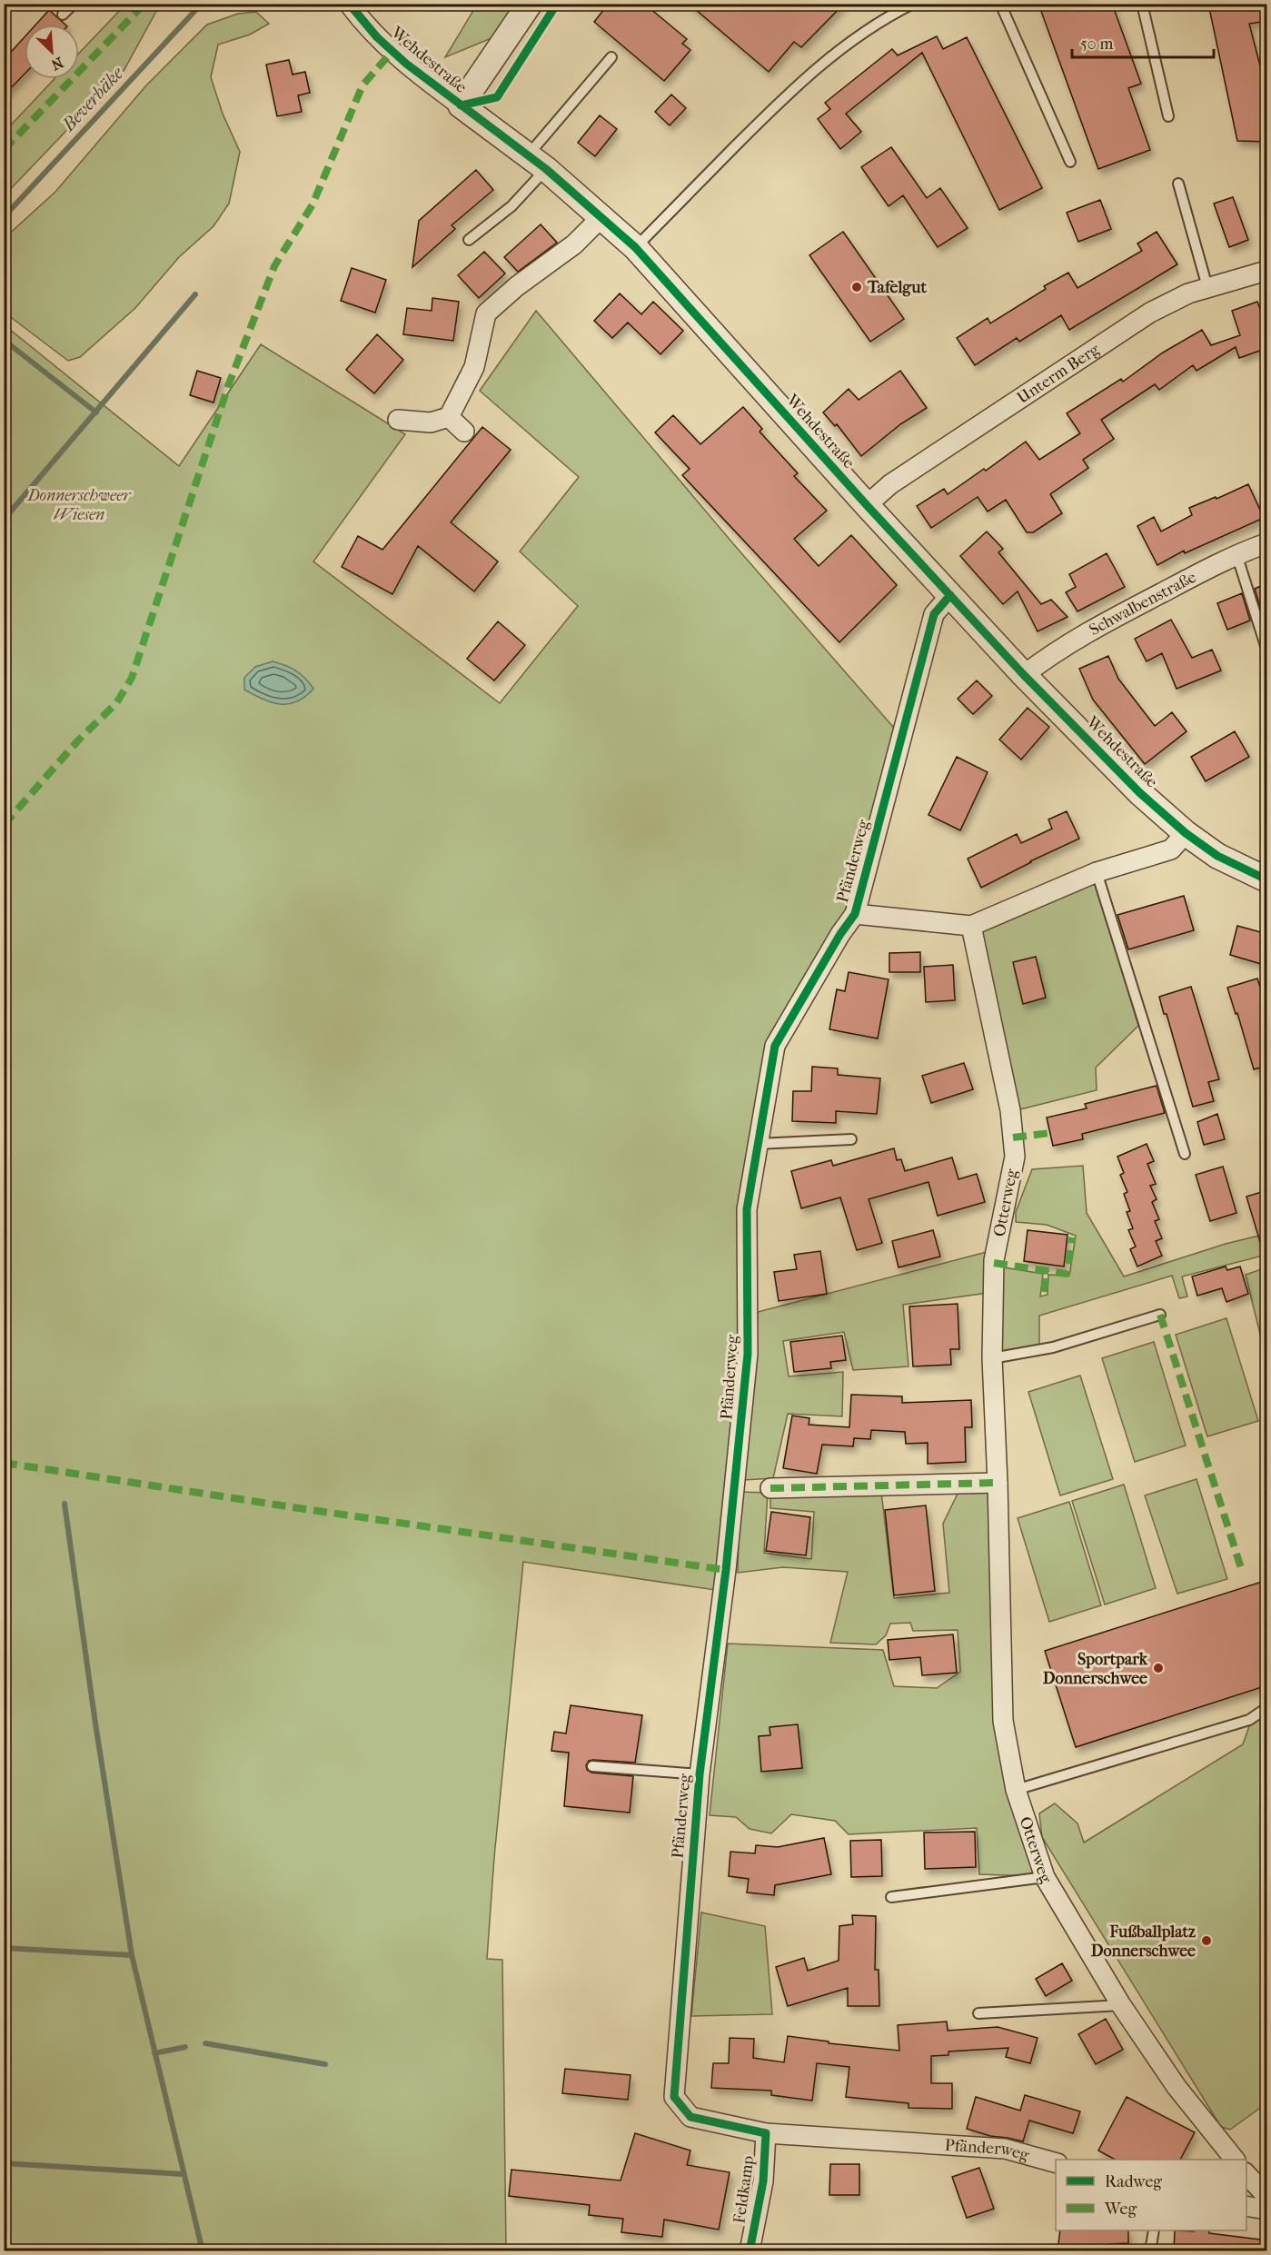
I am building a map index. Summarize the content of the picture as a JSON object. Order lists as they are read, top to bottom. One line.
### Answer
{"streets":{"street":["Wehdestraße","Unterm Berg","Schwalbenstraße","Pfänderweg","Otterweg","Feldkamp"]},"crossings":[["Wehdestraße","Unterm Berg"],["Wehdestraße","Schwalbenstraße"],["Wehdestraße","Pfänderweg"],["Pfänderweg","Feldkamp"]],"water":["Beverbäke"],"parks":["Donnerschweer Wiesen"],"places":["Tafelgut","Sportpark Donnerschwee","Fußballplatz Donnerschwee"],"legend":["Radweg","Weg"],"scale_bar":"50 m","north":"bottom right"}
